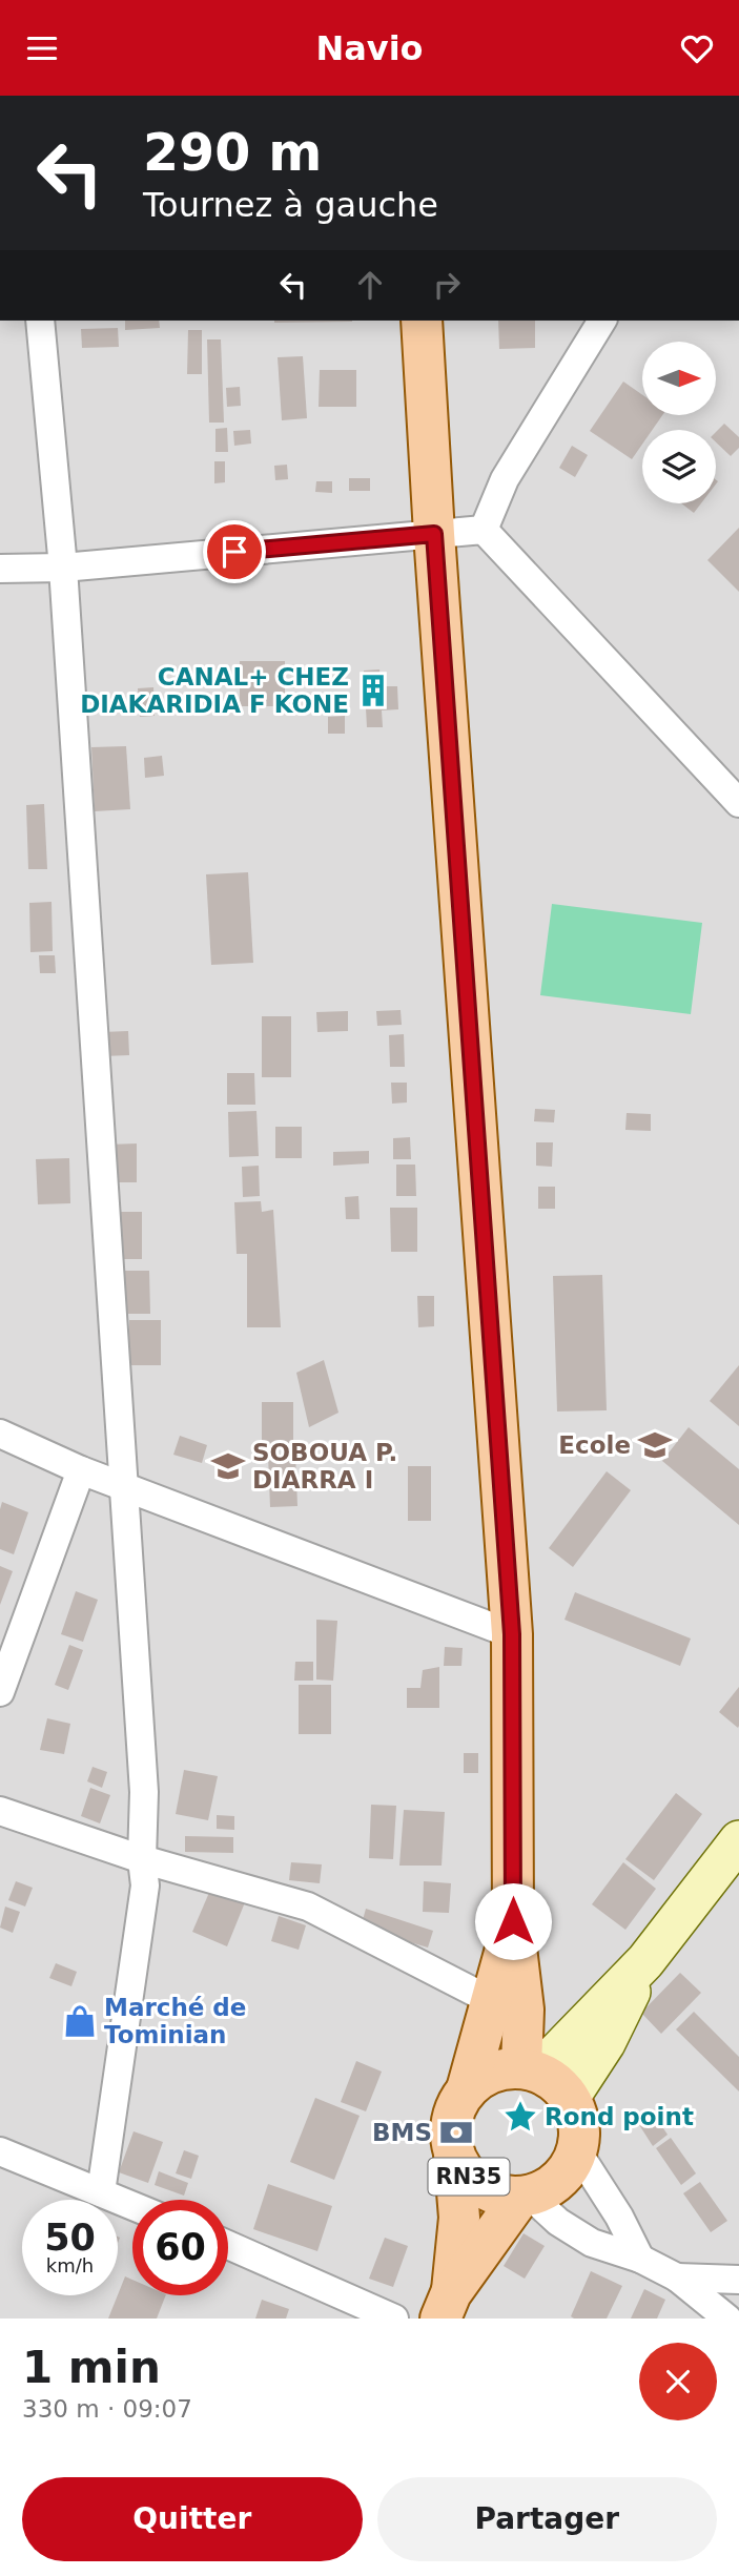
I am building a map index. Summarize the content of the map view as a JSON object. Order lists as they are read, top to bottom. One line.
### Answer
{"streets":{"main road":["RN35"]},"places":{"building":["CANAL+ CHEZ DIAKARIDIA F KONE"],"school or university":["Ecole","SOBOUA P. DIARRA I"],"shop":["Marché de Tominian"],"place":["Rond point"],"bank":["BMS"]},"north":"right","page":{"header":"Navio","turn":["290 m","Tournez à gauche"],"speed":"50 km/h","limit":"60","heading":["1 min","330 m · 09:07"],"buttons":["Quitter","Partager"]}}
